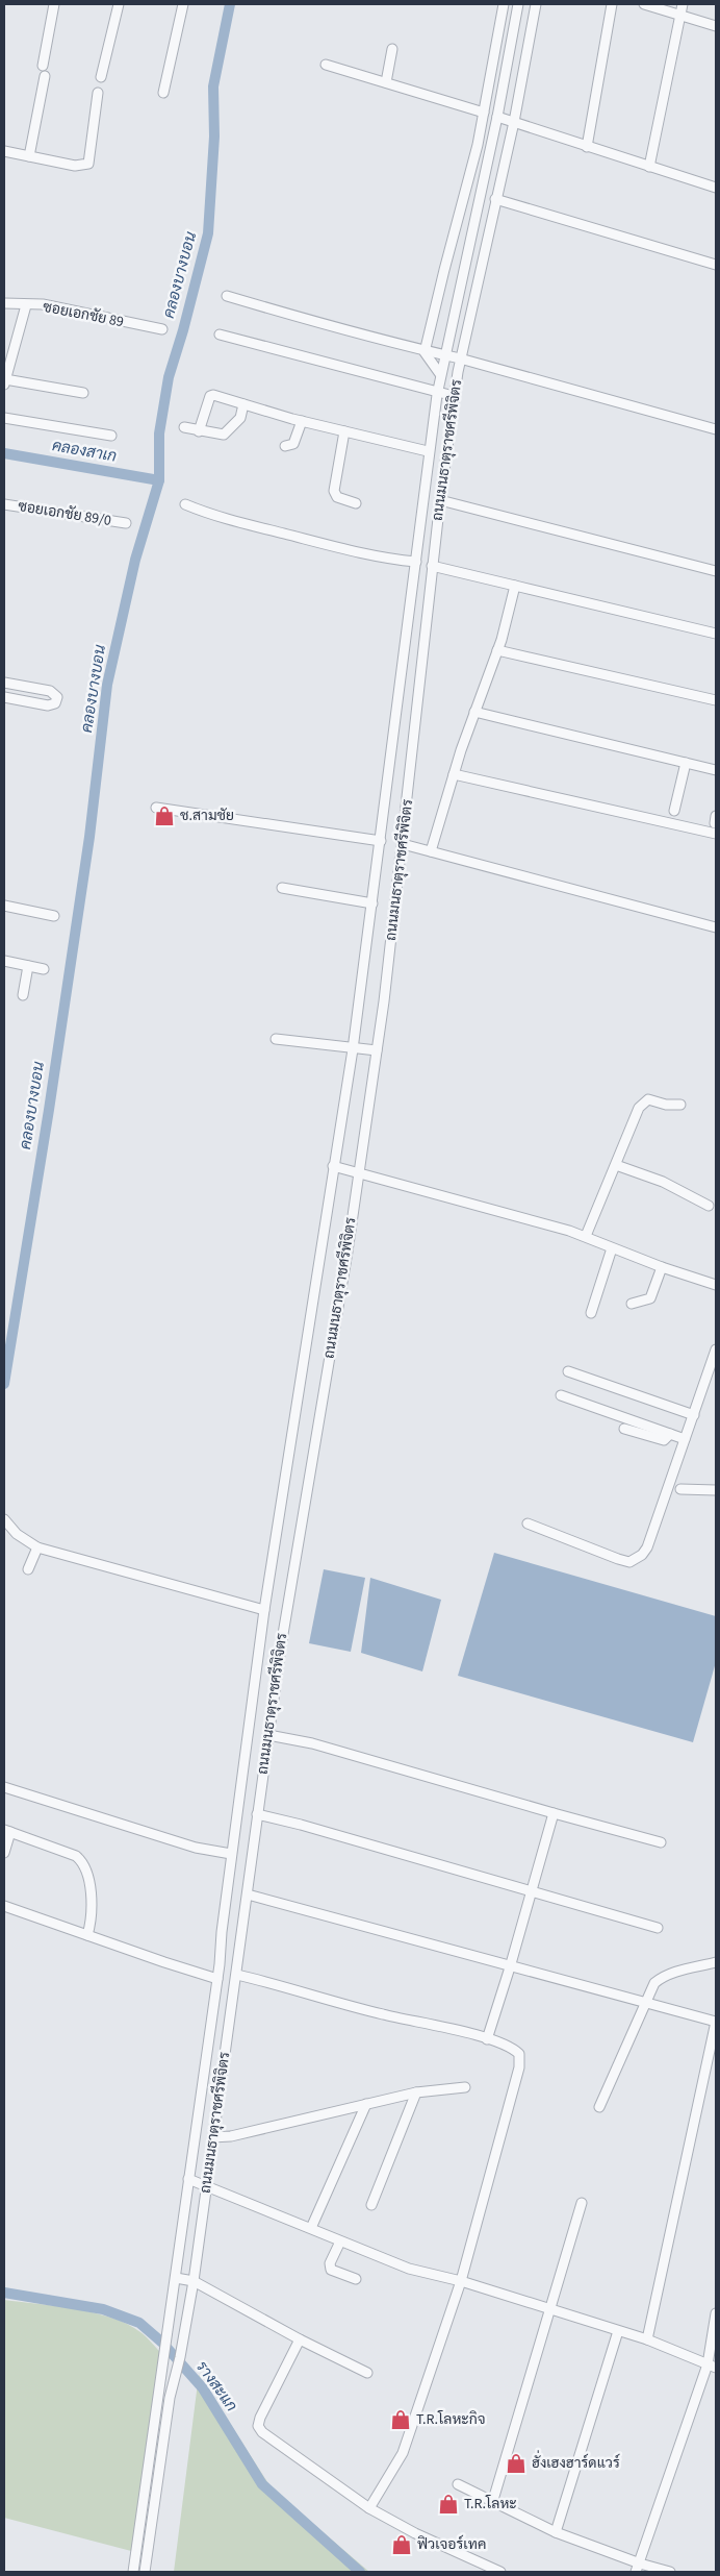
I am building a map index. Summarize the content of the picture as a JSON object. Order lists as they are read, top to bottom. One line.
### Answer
{"streets":{"street":["ซอยเอกชัย 89","ถนนมนธาตุราชศรีพิจิตร","ซอยเอกชัย 89/0"]},"water":["คลองบางบอน","คลองสาเก","รางสะแก"],"places":{"shop":["ช.สามชัย","T.R.โลหะกิจ","ฮั่งเฮงฮาร์ดแวร์","T.R.โลหะ","ฟิวเจอร์เทค"]}}
